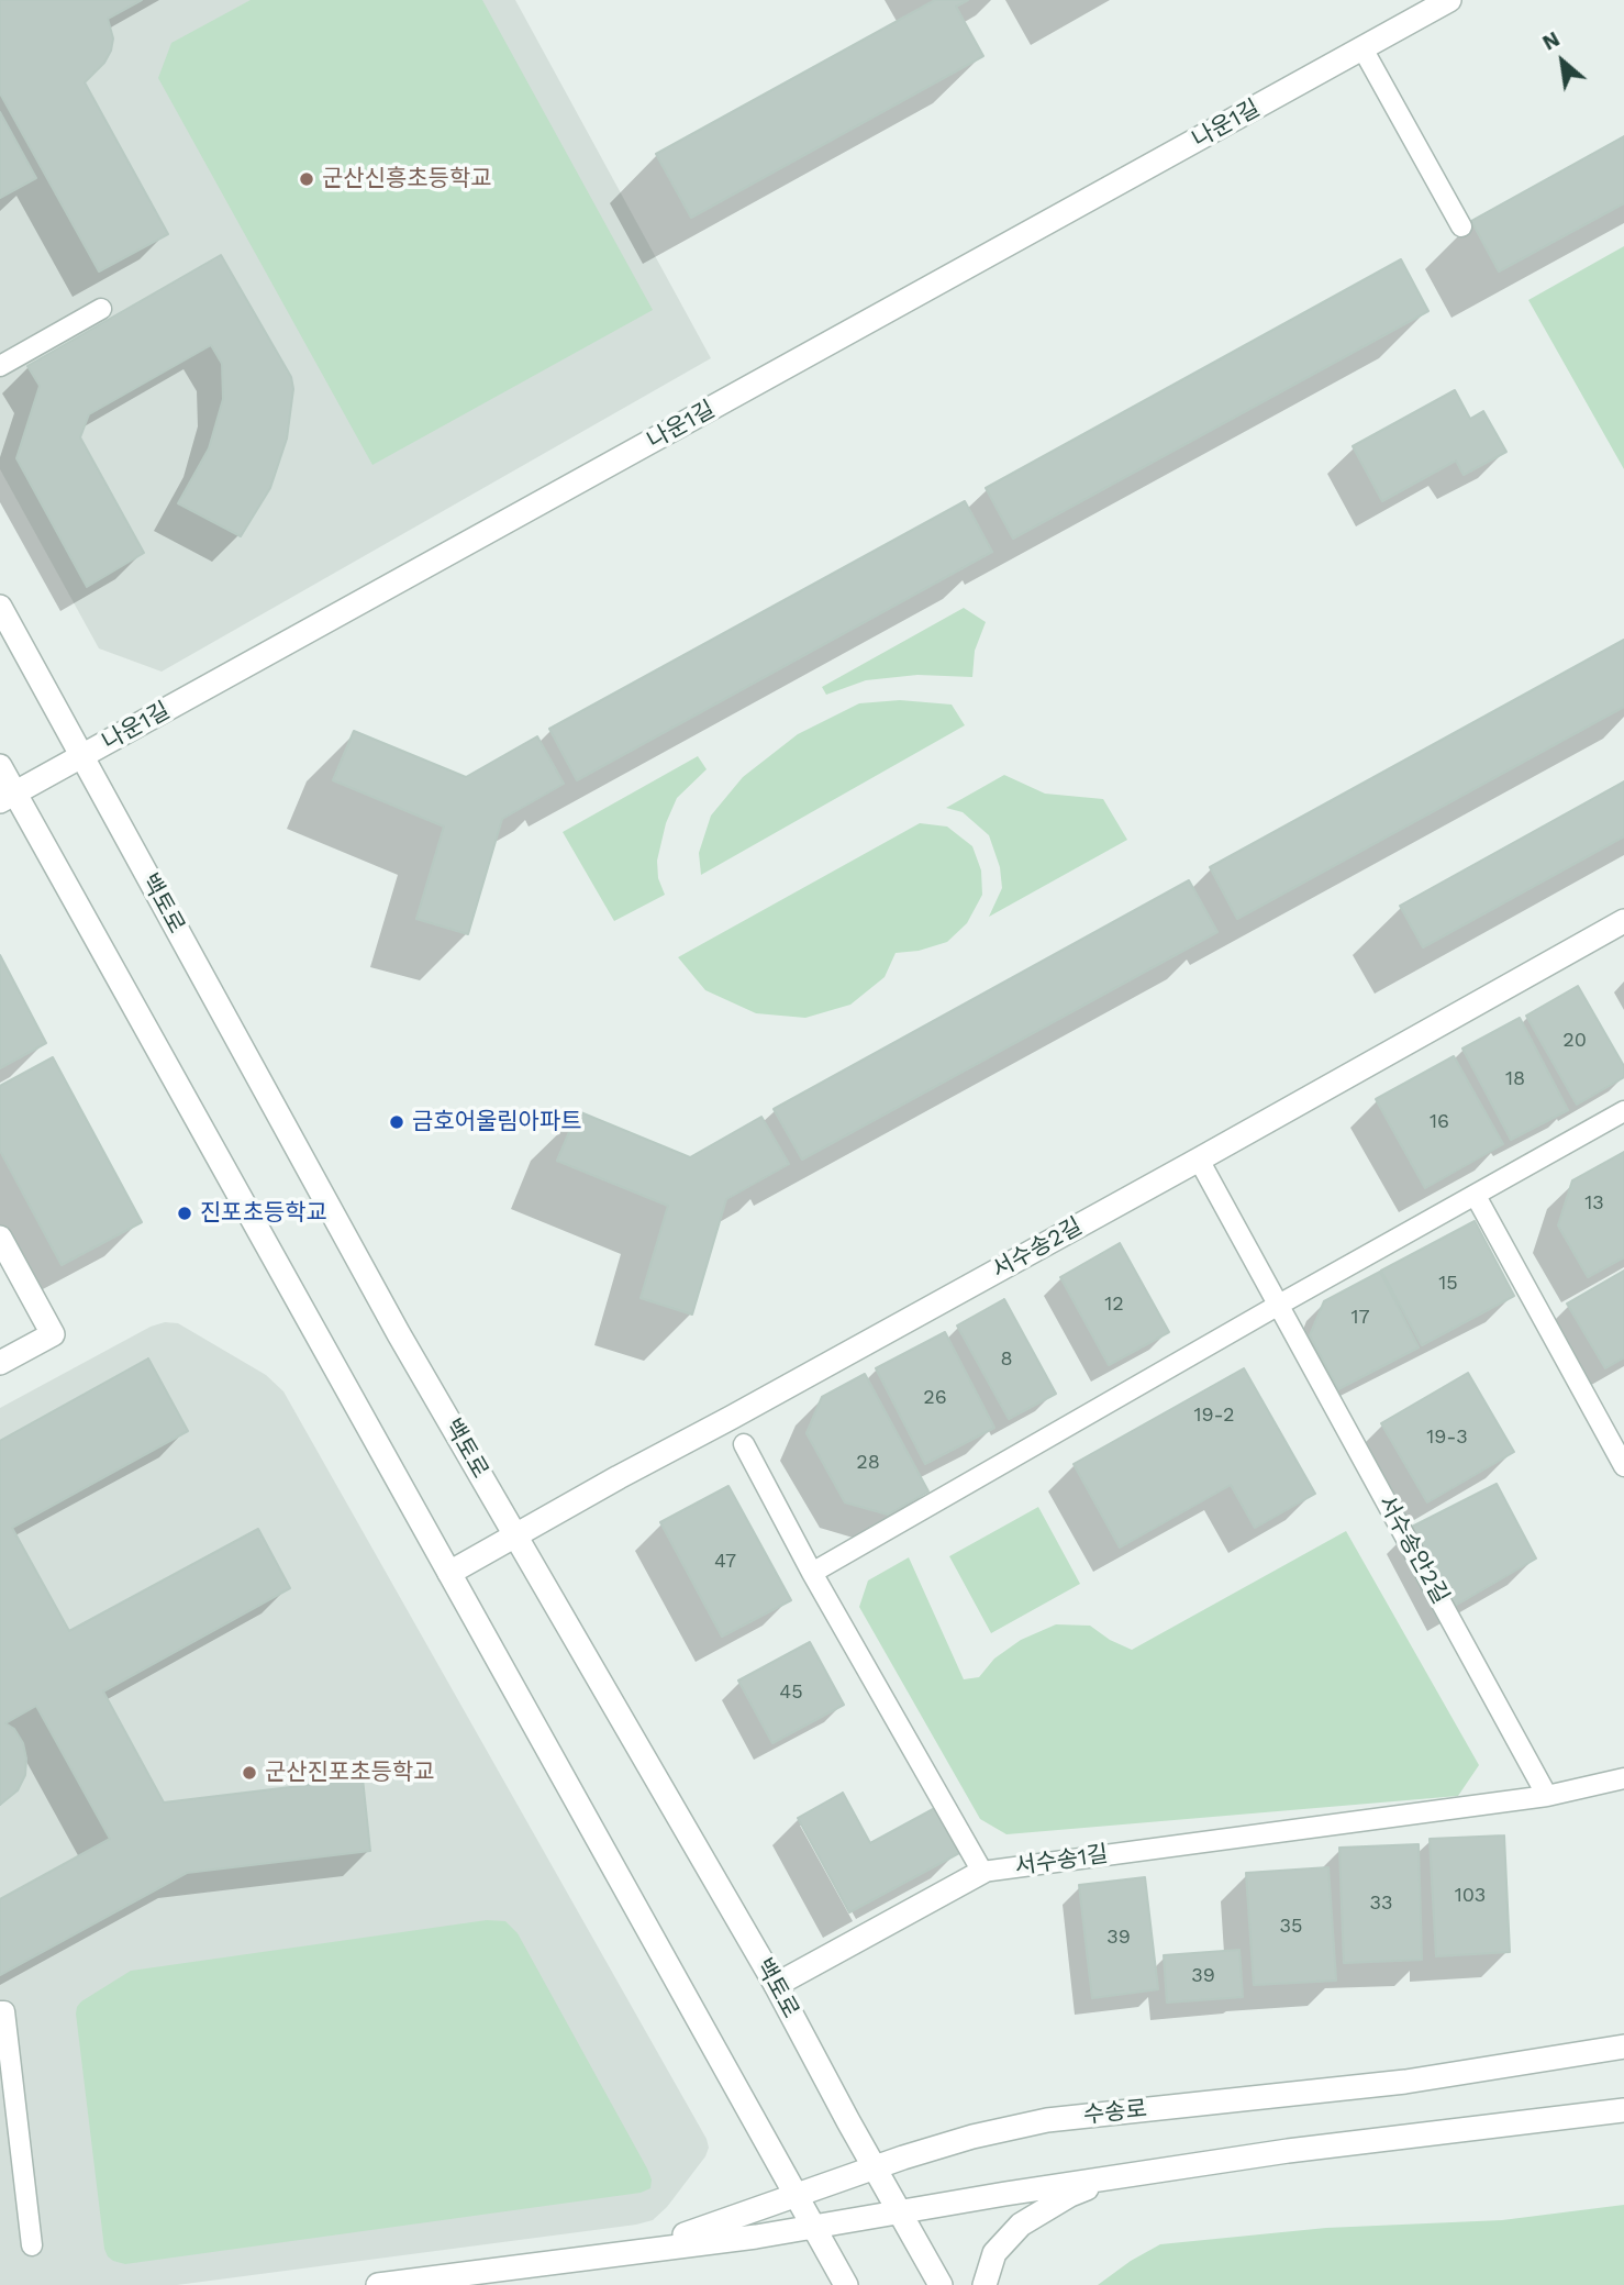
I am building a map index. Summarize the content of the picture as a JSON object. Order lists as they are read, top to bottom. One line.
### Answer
{"streets":{"street":["나운1길","백토로","서수송2길","수송로"],"lane":["서수송안2길","서수송1길"]},"crossings":[["나운1길","백토로"],["백토로","서수송2길"],["백토로","수송로"],["서수송2길","서수송안2길"],["서수송안2길","서수송1길"]],"places":["군산신흥초등학교","금호어울림아파트","진포초등학교","군산진포초등학교"],"house_numbers":["20","18","16","13","15","12","17","8","26","19-2","19-3","28","47","45","103","33","35","39","39"],"north":"top left"}
